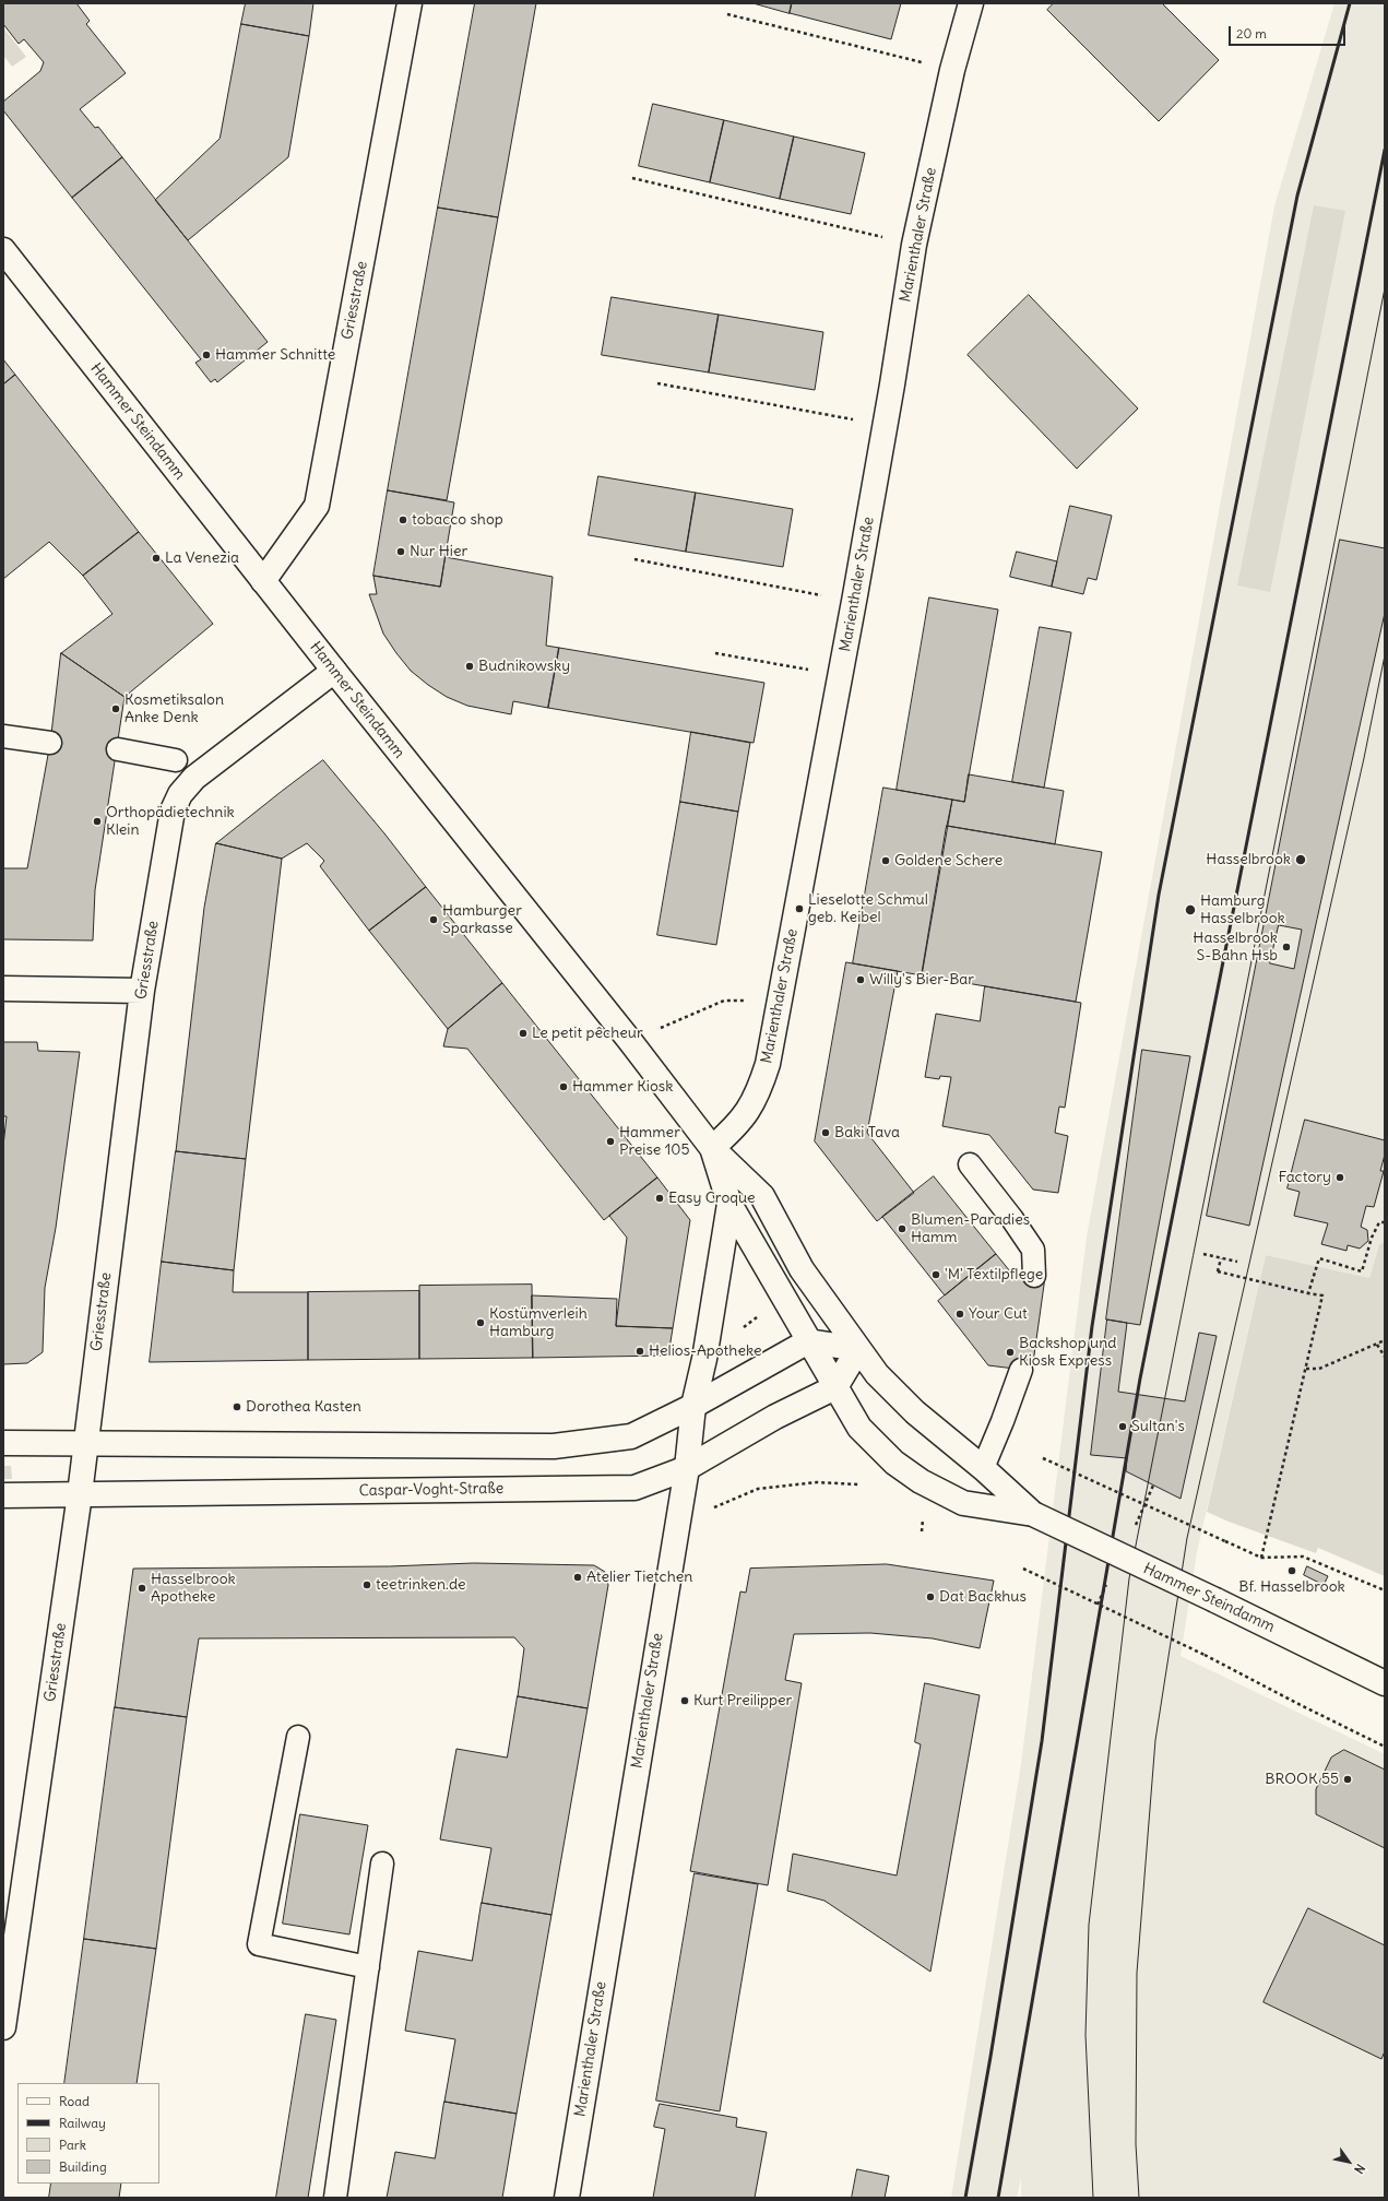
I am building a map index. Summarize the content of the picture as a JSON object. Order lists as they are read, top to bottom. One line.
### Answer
{"streets":{"street":["Marienthaler Straße","Griesstraße","Hammer Steindamm","Caspar-Voght-Straße"]},"crossings":[["Marienthaler Straße","Hammer Steindamm"],["Marienthaler Straße","Caspar-Voght-Straße"],["Griesstraße","Hammer Steindamm"],["Griesstraße","Caspar-Voght-Straße"],["Hammer Steindamm","Caspar-Voght-Straße"]],"places":["Hammer Schnitte","tobacco shop","Nur Hier","La Venezia","Budnikowsky","Kosmetiksalon Anke Denk","Orthopädietechnik Klein","Hasselbrook","Goldene Schere","Lieselotte Schmul geb. Keibel","Hamburg Hasselbrook","Hamburger Sparkasse","Hasselbrook S-Bahn Hsb","Willy's Bier-Bar","Le petit pêcheur","Hammer Kiosk","Baki Tava","Hammer Preise 105","Factory","Easy Croque","Blumen-Paradies Hamm","'M' Textilpflege","Your Cut","Kostümverleih Hamburg","Helios-Apotheke","Backshop und Kiosk Express","Dorothea Kasten","Sultan's","Bf. Hasselbrook","Atelier Tietchen","teetrinken.de","Hasselbrook Apotheke","Dat Backhus","Kurt Preilipper","BROOK 55"],"legend":["Road","Railway","Park","Building"],"scale_bar":"20 m","north":"bottom right"}
